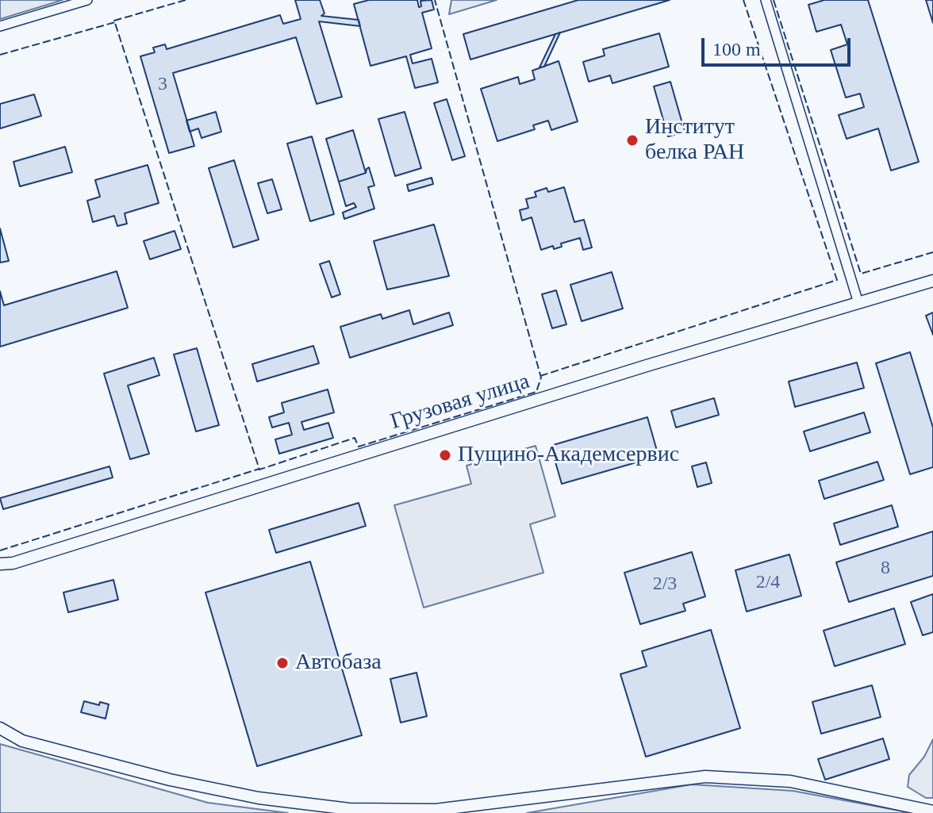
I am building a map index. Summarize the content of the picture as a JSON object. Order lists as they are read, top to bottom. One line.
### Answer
{"streets":{"street":["Грузовая улица"]},"places":["Институт белка РАН","Пущино-Академсервис","Автобаза"],"house_numbers":["3","8","2/4","2/3"],"scale_bar":"100 m"}
